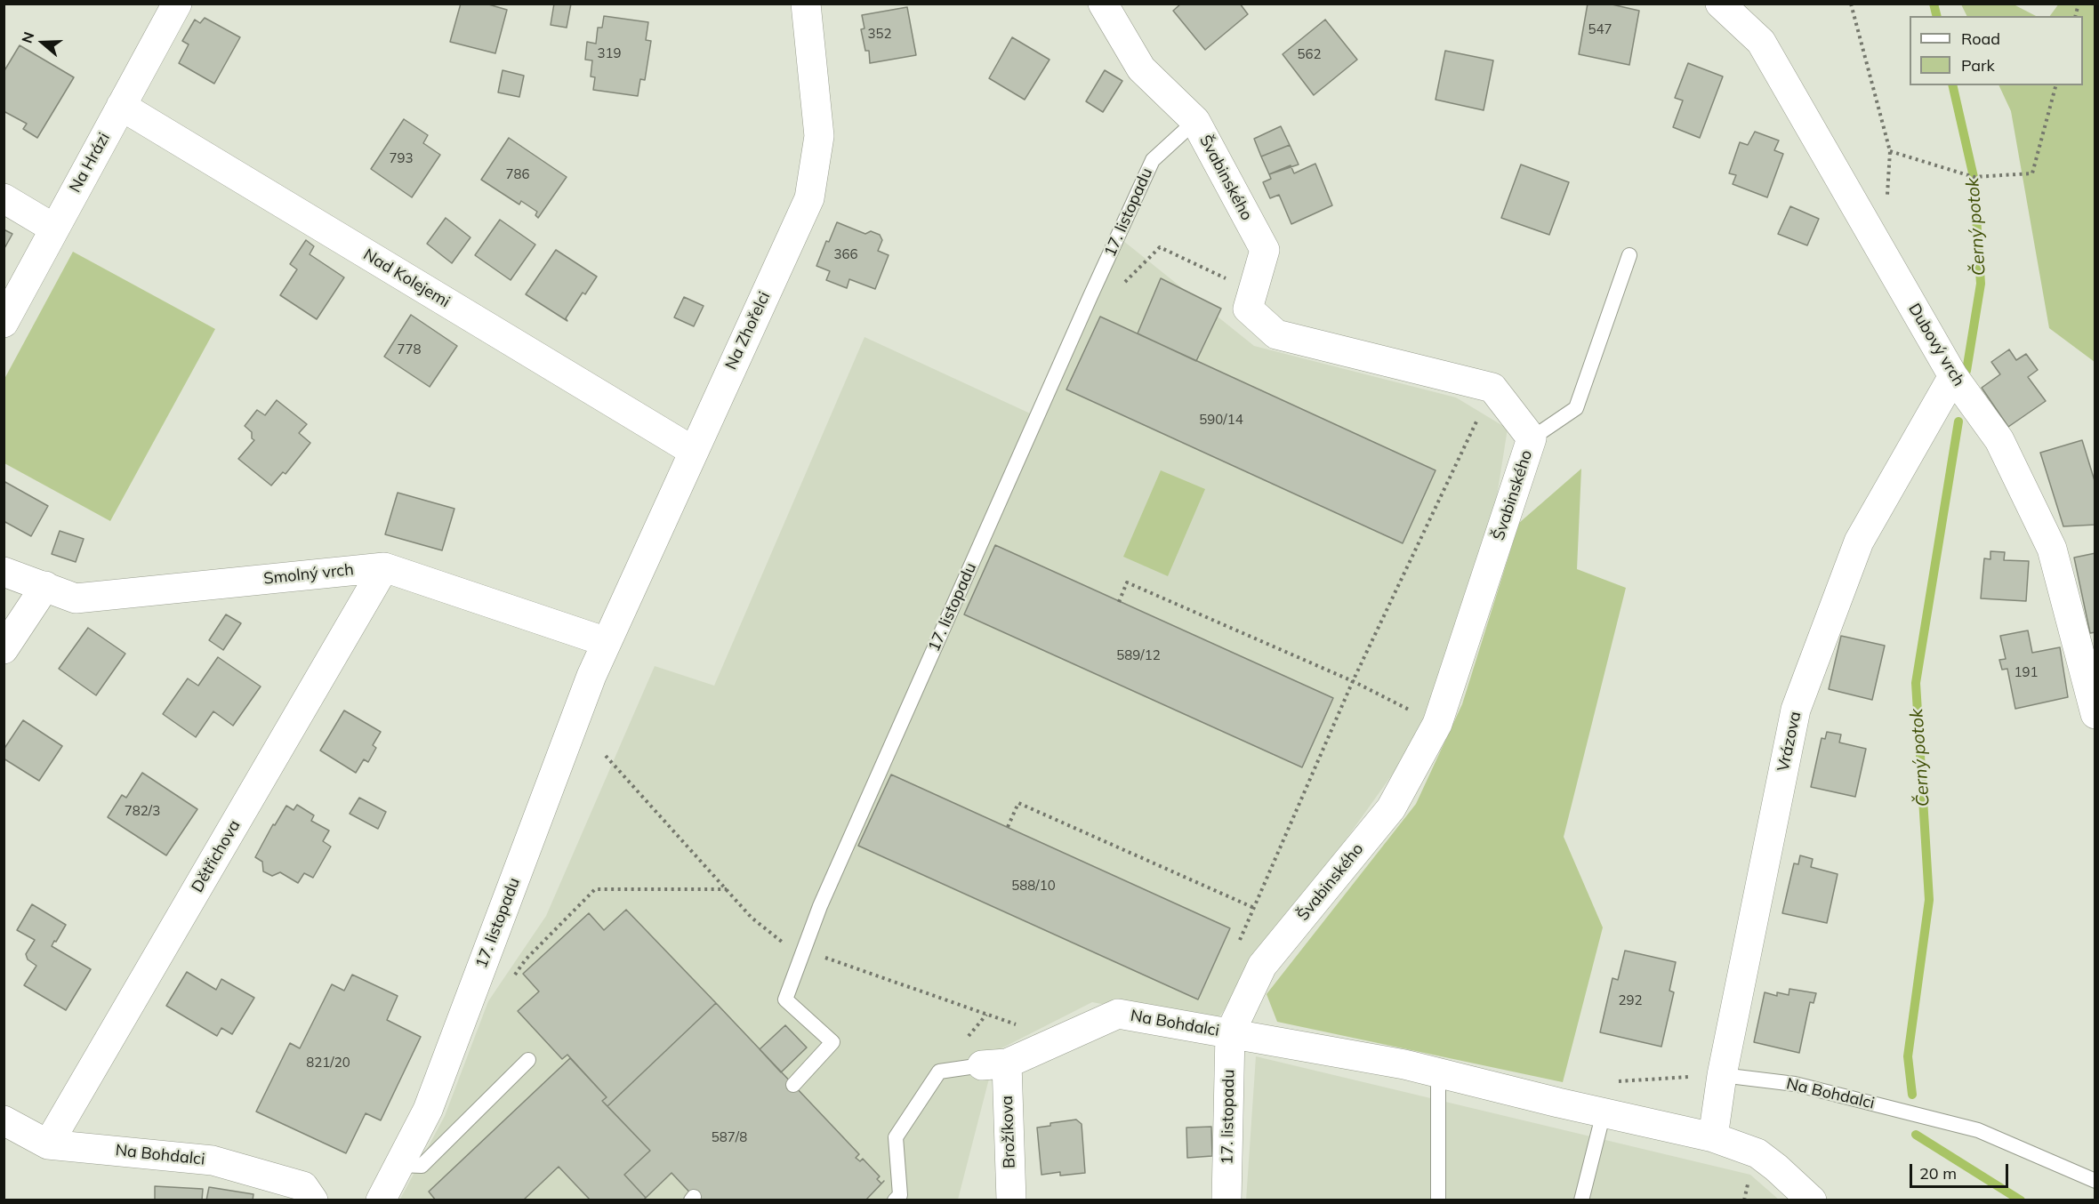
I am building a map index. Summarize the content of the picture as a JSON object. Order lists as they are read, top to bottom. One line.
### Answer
{"streets":{"street":["Na Hrázi","Švabinského","17. listopadu","Nad Kolejemi","Na Zhořelci","Dubový vrch","Smolný vrch","Vrázova","Dětřichova","Na Bohdalci","Brožíkova"]},"crossings":[["Na Hrázi","Nad Kolejemi"],["Švabinského","17. listopadu"],["Švabinského","Na Bohdalci"],["17. listopadu","Na Zhořelci"],["17. listopadu","Smolný vrch"],["17. listopadu","Na Bohdalci"],["Nad Kolejemi","Na Zhořelci"],["Na Zhořelci","Smolný vrch"],["Dubový vrch","Vrázova"],["Smolný vrch","Dětřichova"],["Vrázova","Na Bohdalci"],["Dětřichova","Na Bohdalci"],["Na Bohdalci","Brožíkova"]],"water":["Černý potok"],"house_numbers":["547","352","319","562","793","786","366","778","590/14","589/12","191","782/3","588/10","292","821/20","587/8"],"legend":["Road","Park"],"scale_bar":"20 m","north":"left"}
